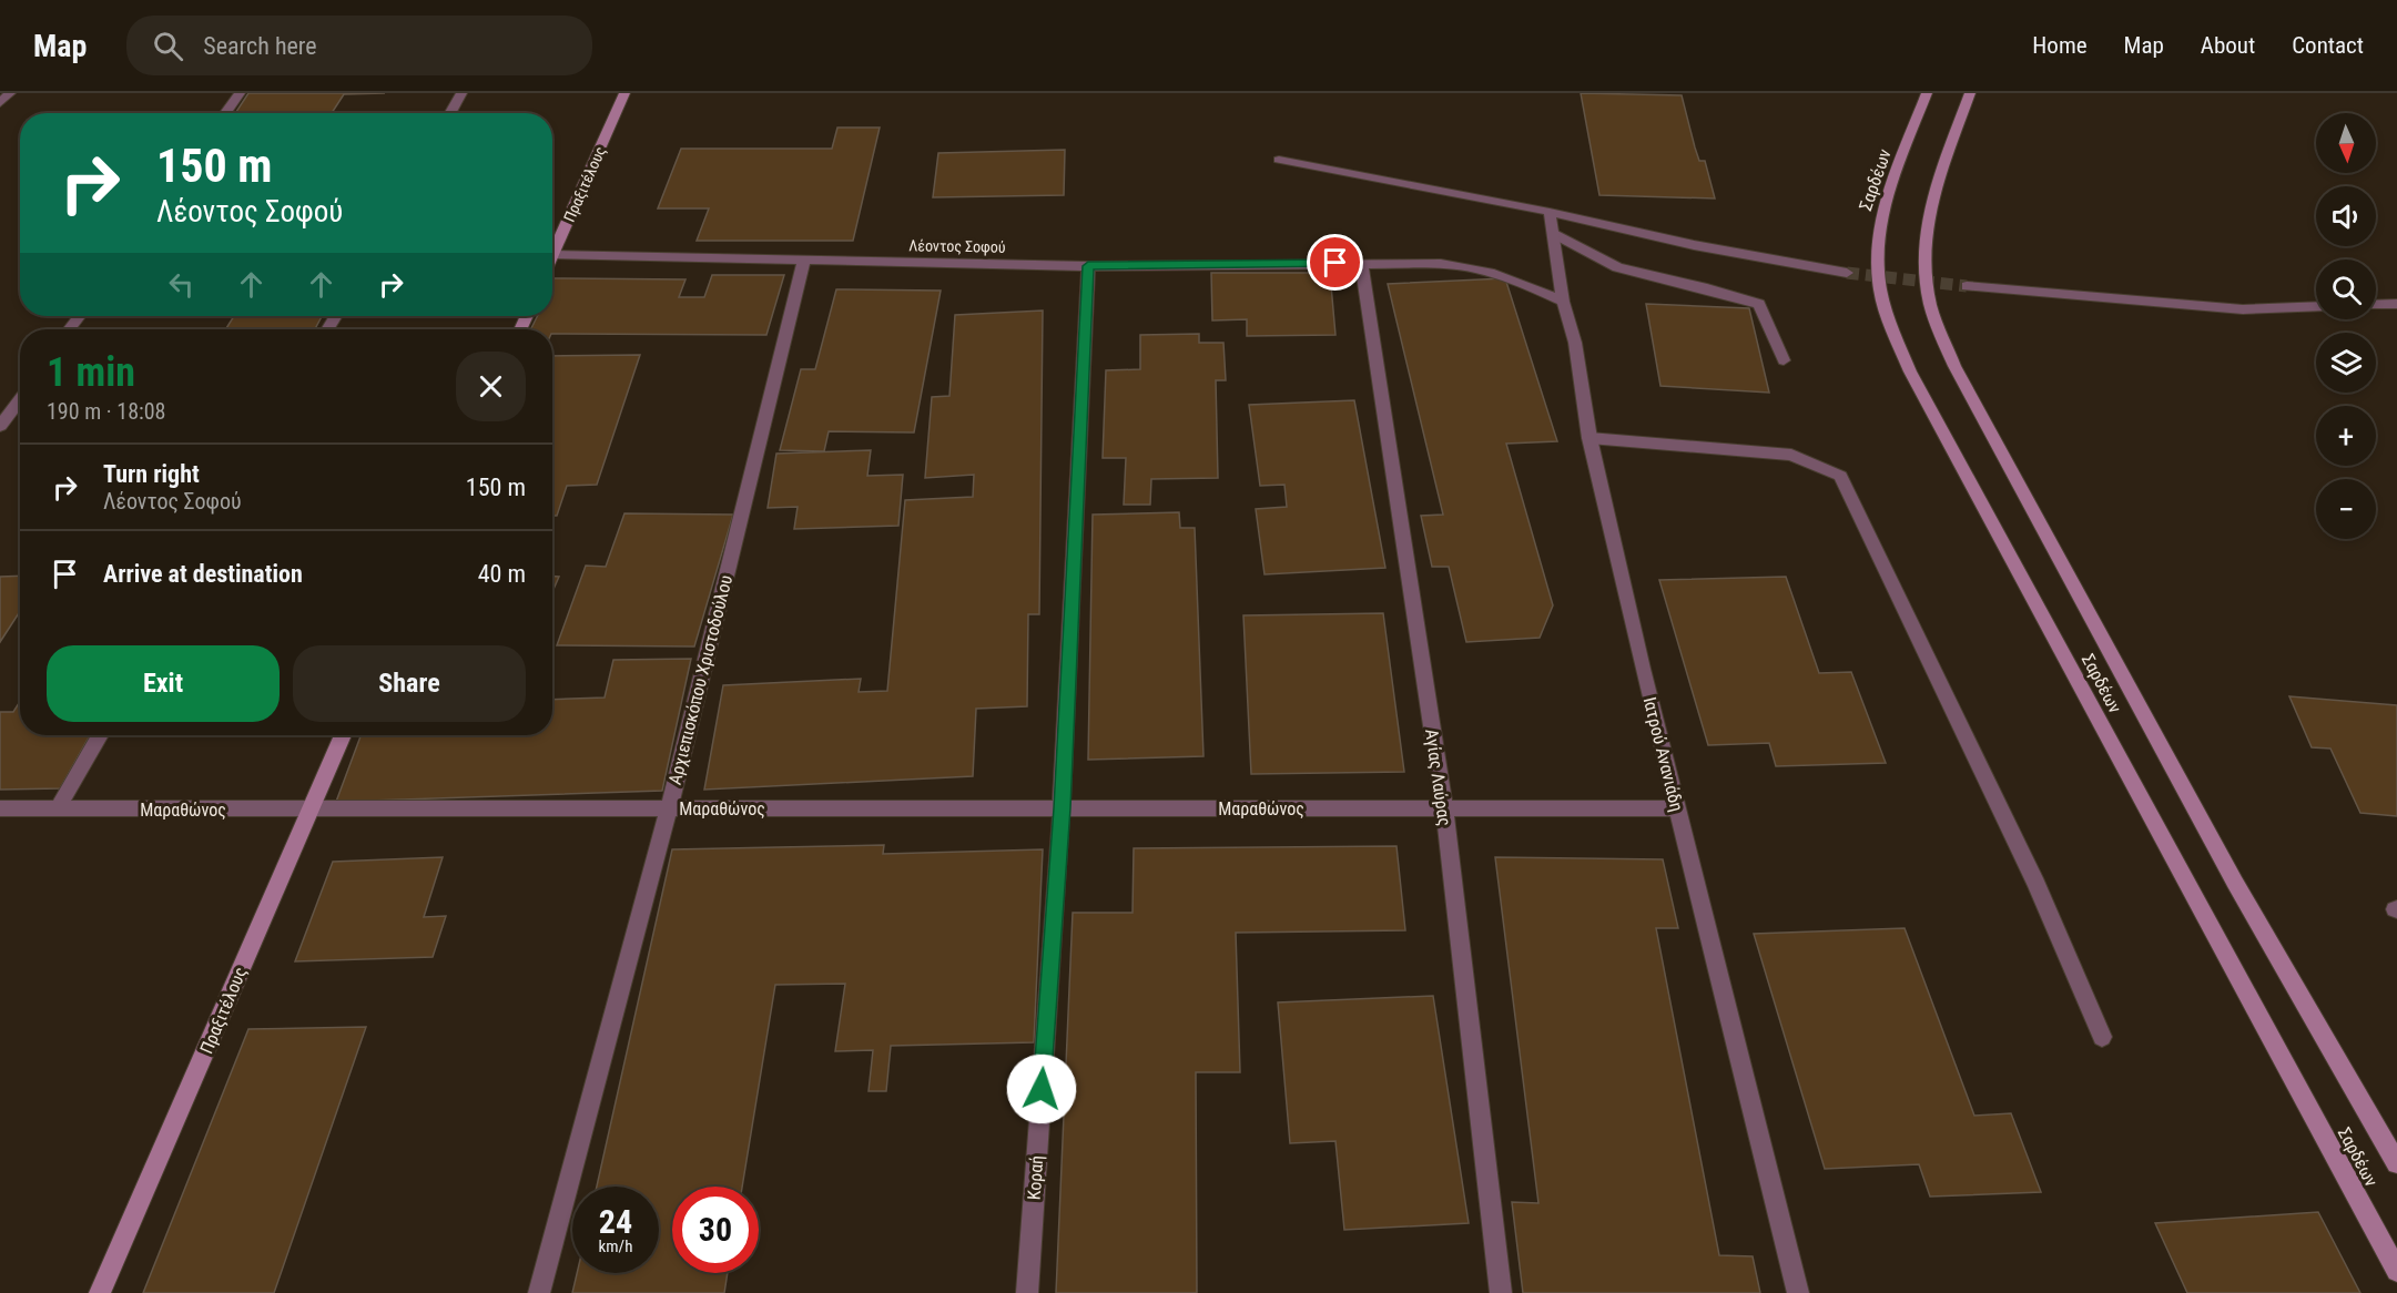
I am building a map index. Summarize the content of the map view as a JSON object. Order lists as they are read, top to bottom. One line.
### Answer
{"streets":{"main road":["Σαρδέων","Πραξιτέλους"],"street":["Λέοντος Σοφού","Αρχιεπισκόπου Χριστοδούλου","Ιατρού Ανανιάδη","Αγίας Λαύρας","Μαραθώνος","Κοραή"]},"crossings":[["Πραξιτέλους","Λέοντος Σοφού"],["Πραξιτέλους","Μαραθώνος"],["Λέοντος Σοφού","Αρχιεπισκόπου Χριστοδούλου"],["Λέοντος Σοφού","Ιατρού Ανανιάδη"],["Λέοντος Σοφού","Αγίας Λαύρας"],["Λέοντος Σοφού","Κοραή"],["Αρχιεπισκόπου Χριστοδούλου","Μαραθώνος"],["Ιατρού Ανανιάδη","Μαραθώνος"],["Αγίας Λαύρας","Μαραθώνος"],["Μαραθώνος","Κοραή"]],"north":"bottom","page":{"header":"Map","search":"Search here","nav":["Home","Map","About","Contact"],"map_buttons":["+","−"],"turn":["150 m","Λέοντος Σοφού"],"heading":["1 min","190 m · 18:08"],"list":[{"name":"Turn right","note":"Λέοντος Σοφού","value":"150 m"},{"name":"Arrive at destination","value":"40 m"}],"buttons":["Exit","Share"],"speed":"24 km/h","limit":"30"}}
